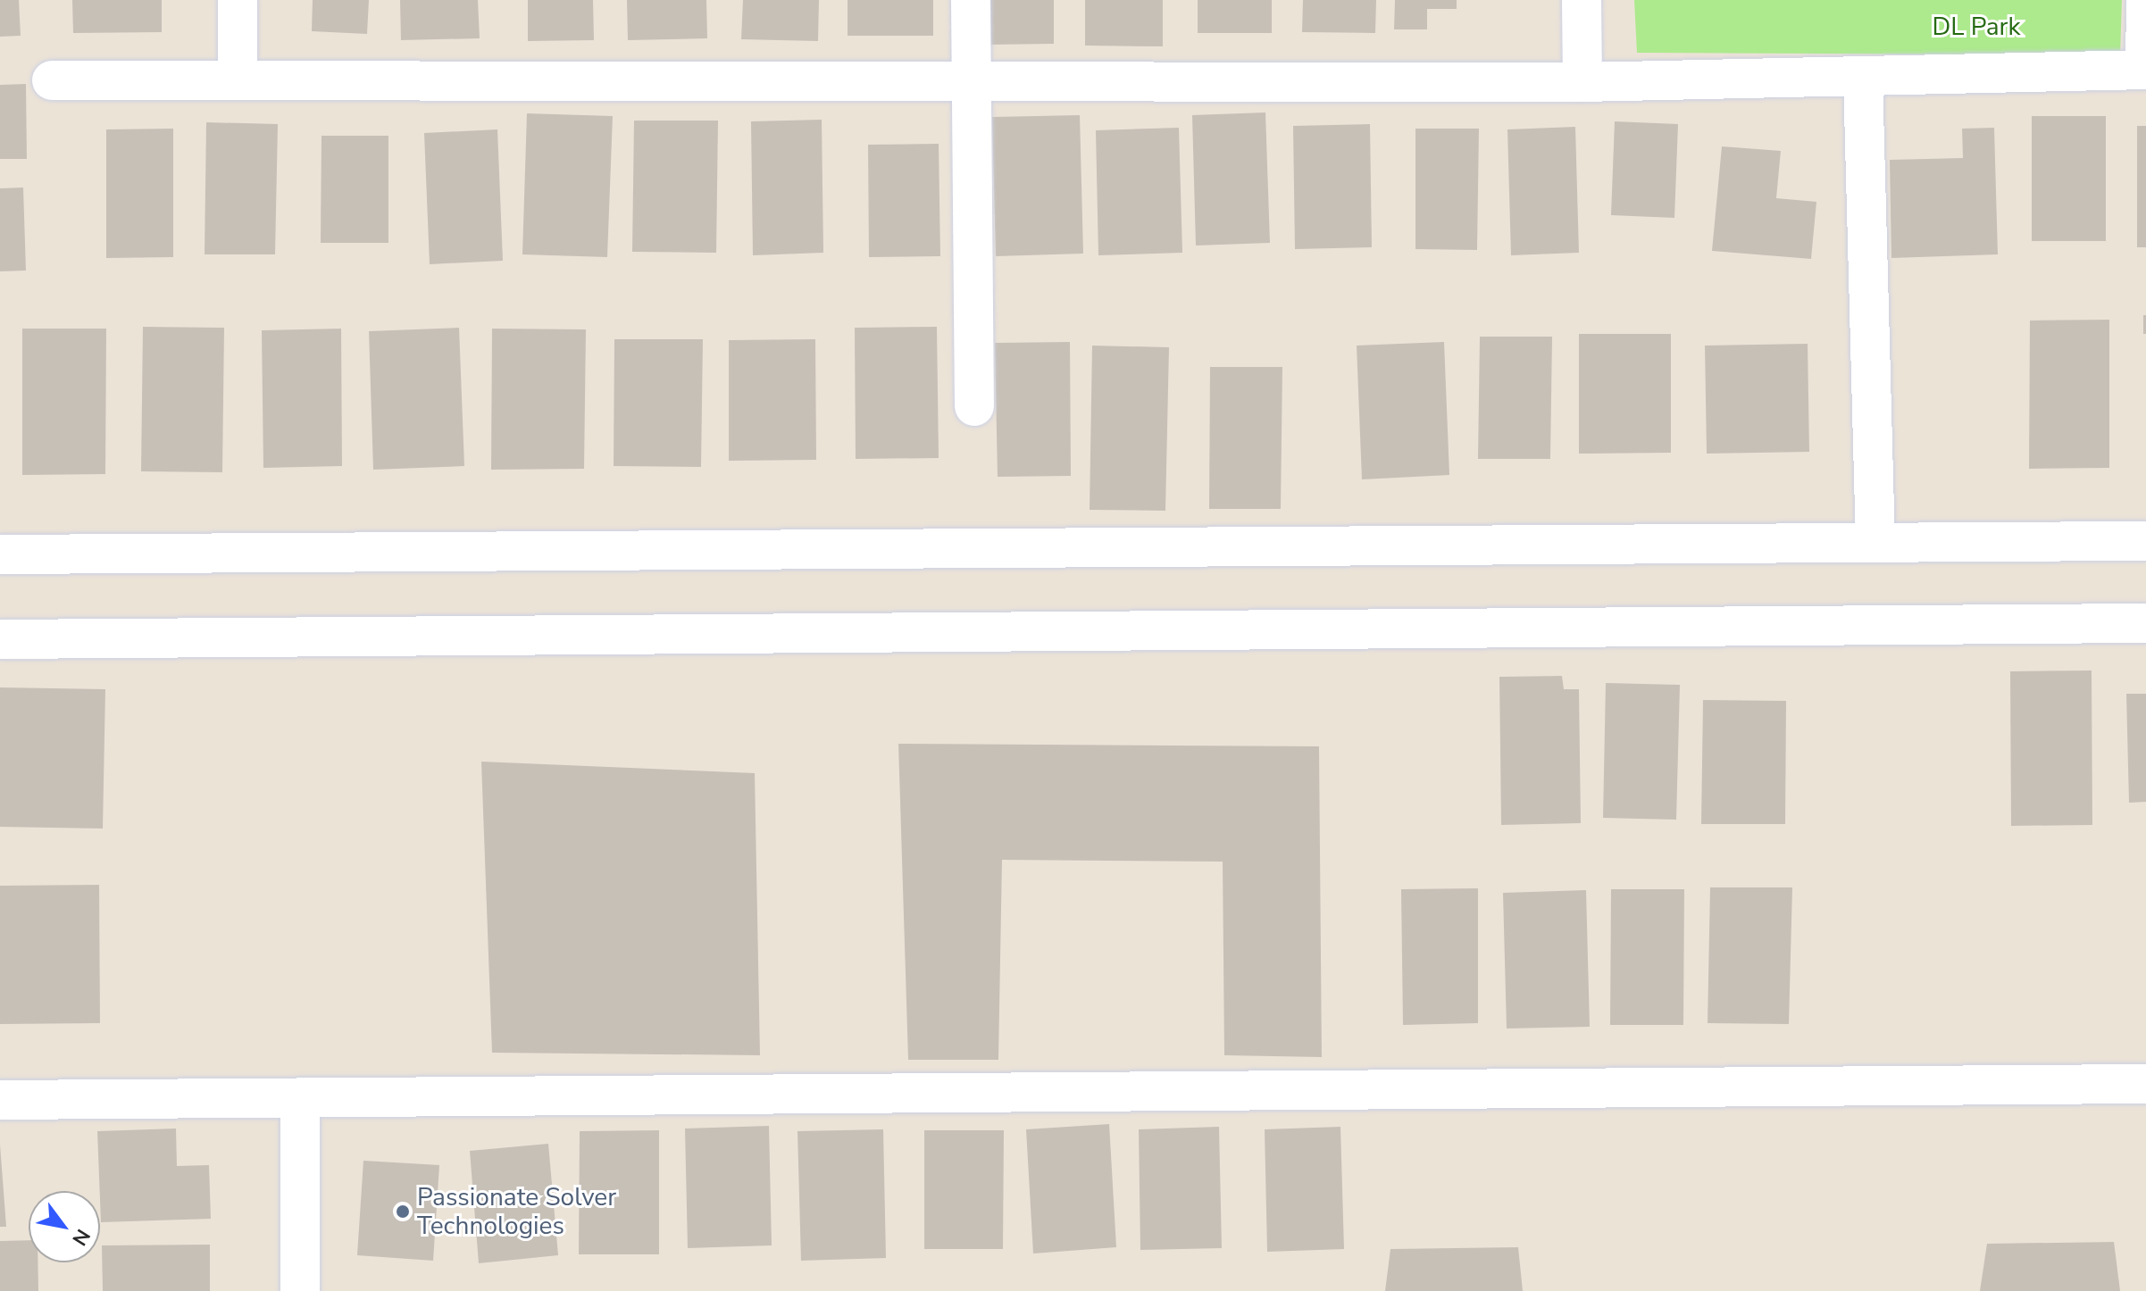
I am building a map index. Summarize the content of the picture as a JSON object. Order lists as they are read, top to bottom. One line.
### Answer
{"parks":["DL Park"],"places":["Passionate Solver Technologies"],"north":"bottom right"}
